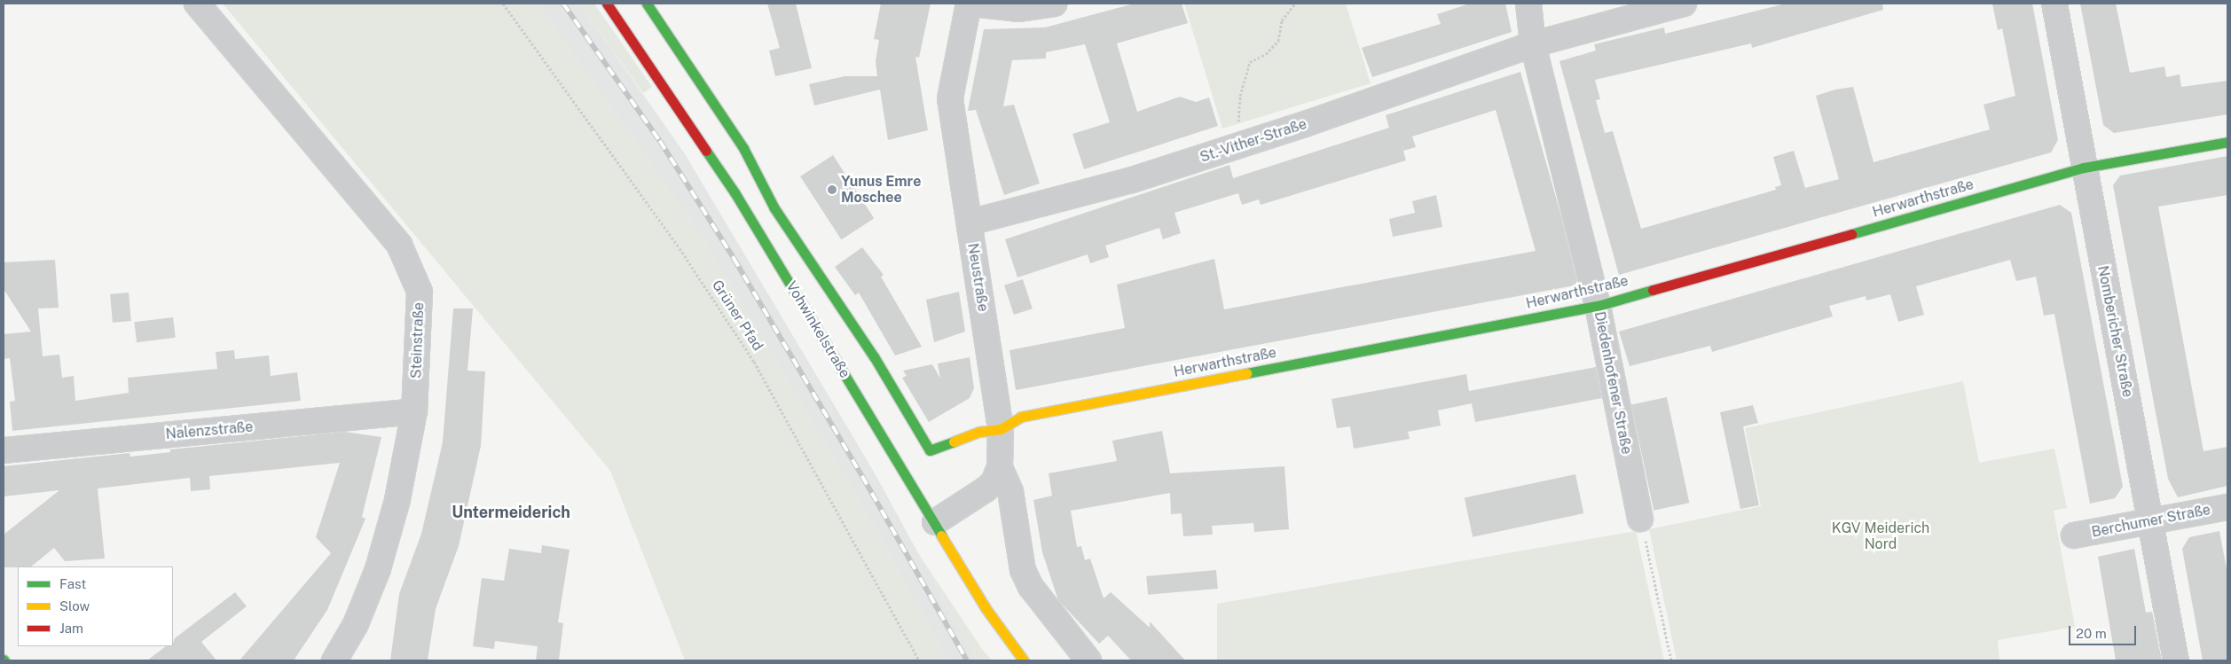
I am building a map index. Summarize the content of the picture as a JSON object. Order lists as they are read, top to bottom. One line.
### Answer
{"streets":{"street":["St.-Vither-Straße","Herwarthstraße","Neustraße","Vohwinkelstraße","Nombericher Straße","Steinstraße","Diedenhofener Straße","Nalenzstraße","Berchumer Straße"],"path":["Grüner Pfad"]},"crossings":[["St.-Vither-Straße","Neustraße"],["St.-Vither-Straße","Diedenhofener Straße"],["Herwarthstraße","Neustraße"],["Herwarthstraße","Nombericher Straße"],["Herwarthstraße","Diedenhofener Straße"],["Neustraße","Vohwinkelstraße"],["Nombericher Straße","Berchumer Straße"],["Steinstraße","Nalenzstraße"]],"districts":["Untermeiderich"],"parks":["KGV Meiderich Nord"],"places":["Yunus Emre Moschee"],"legend":["Fast","Slow","Jam"],"scale_bar":"20 m"}
